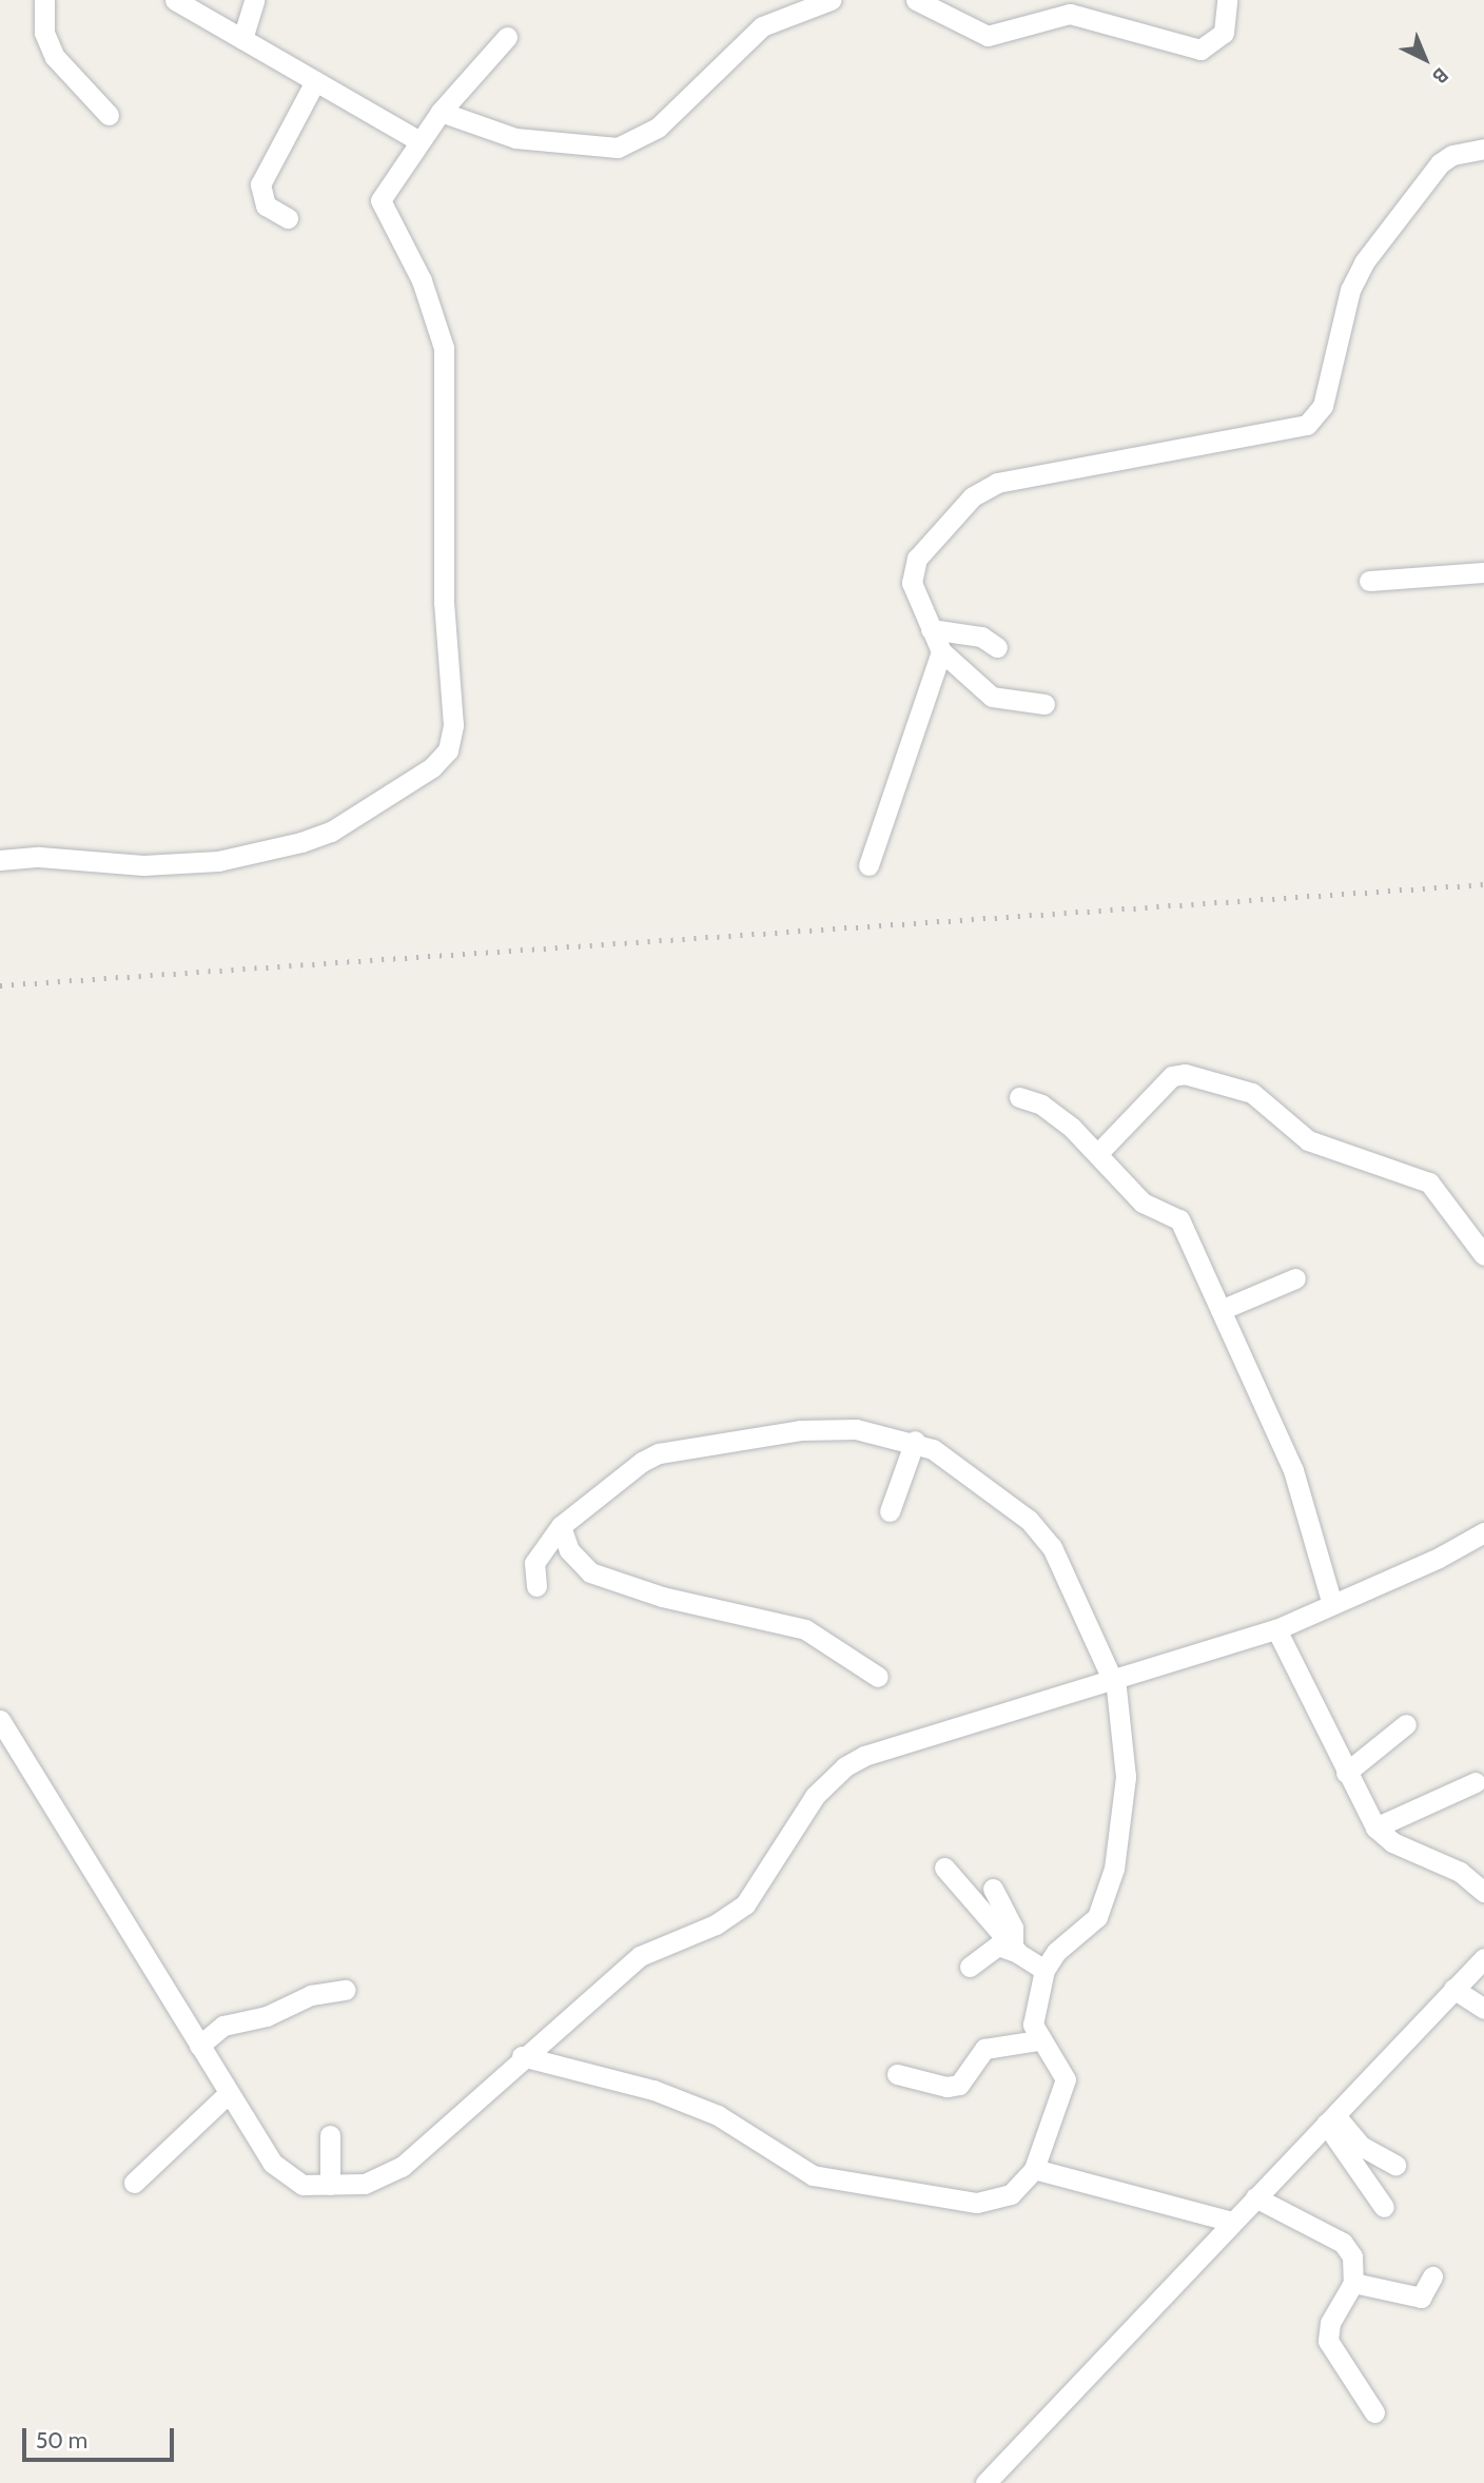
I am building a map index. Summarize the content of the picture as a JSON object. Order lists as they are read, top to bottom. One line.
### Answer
{"scale_bar":"50 m","north":"bottom right"}
